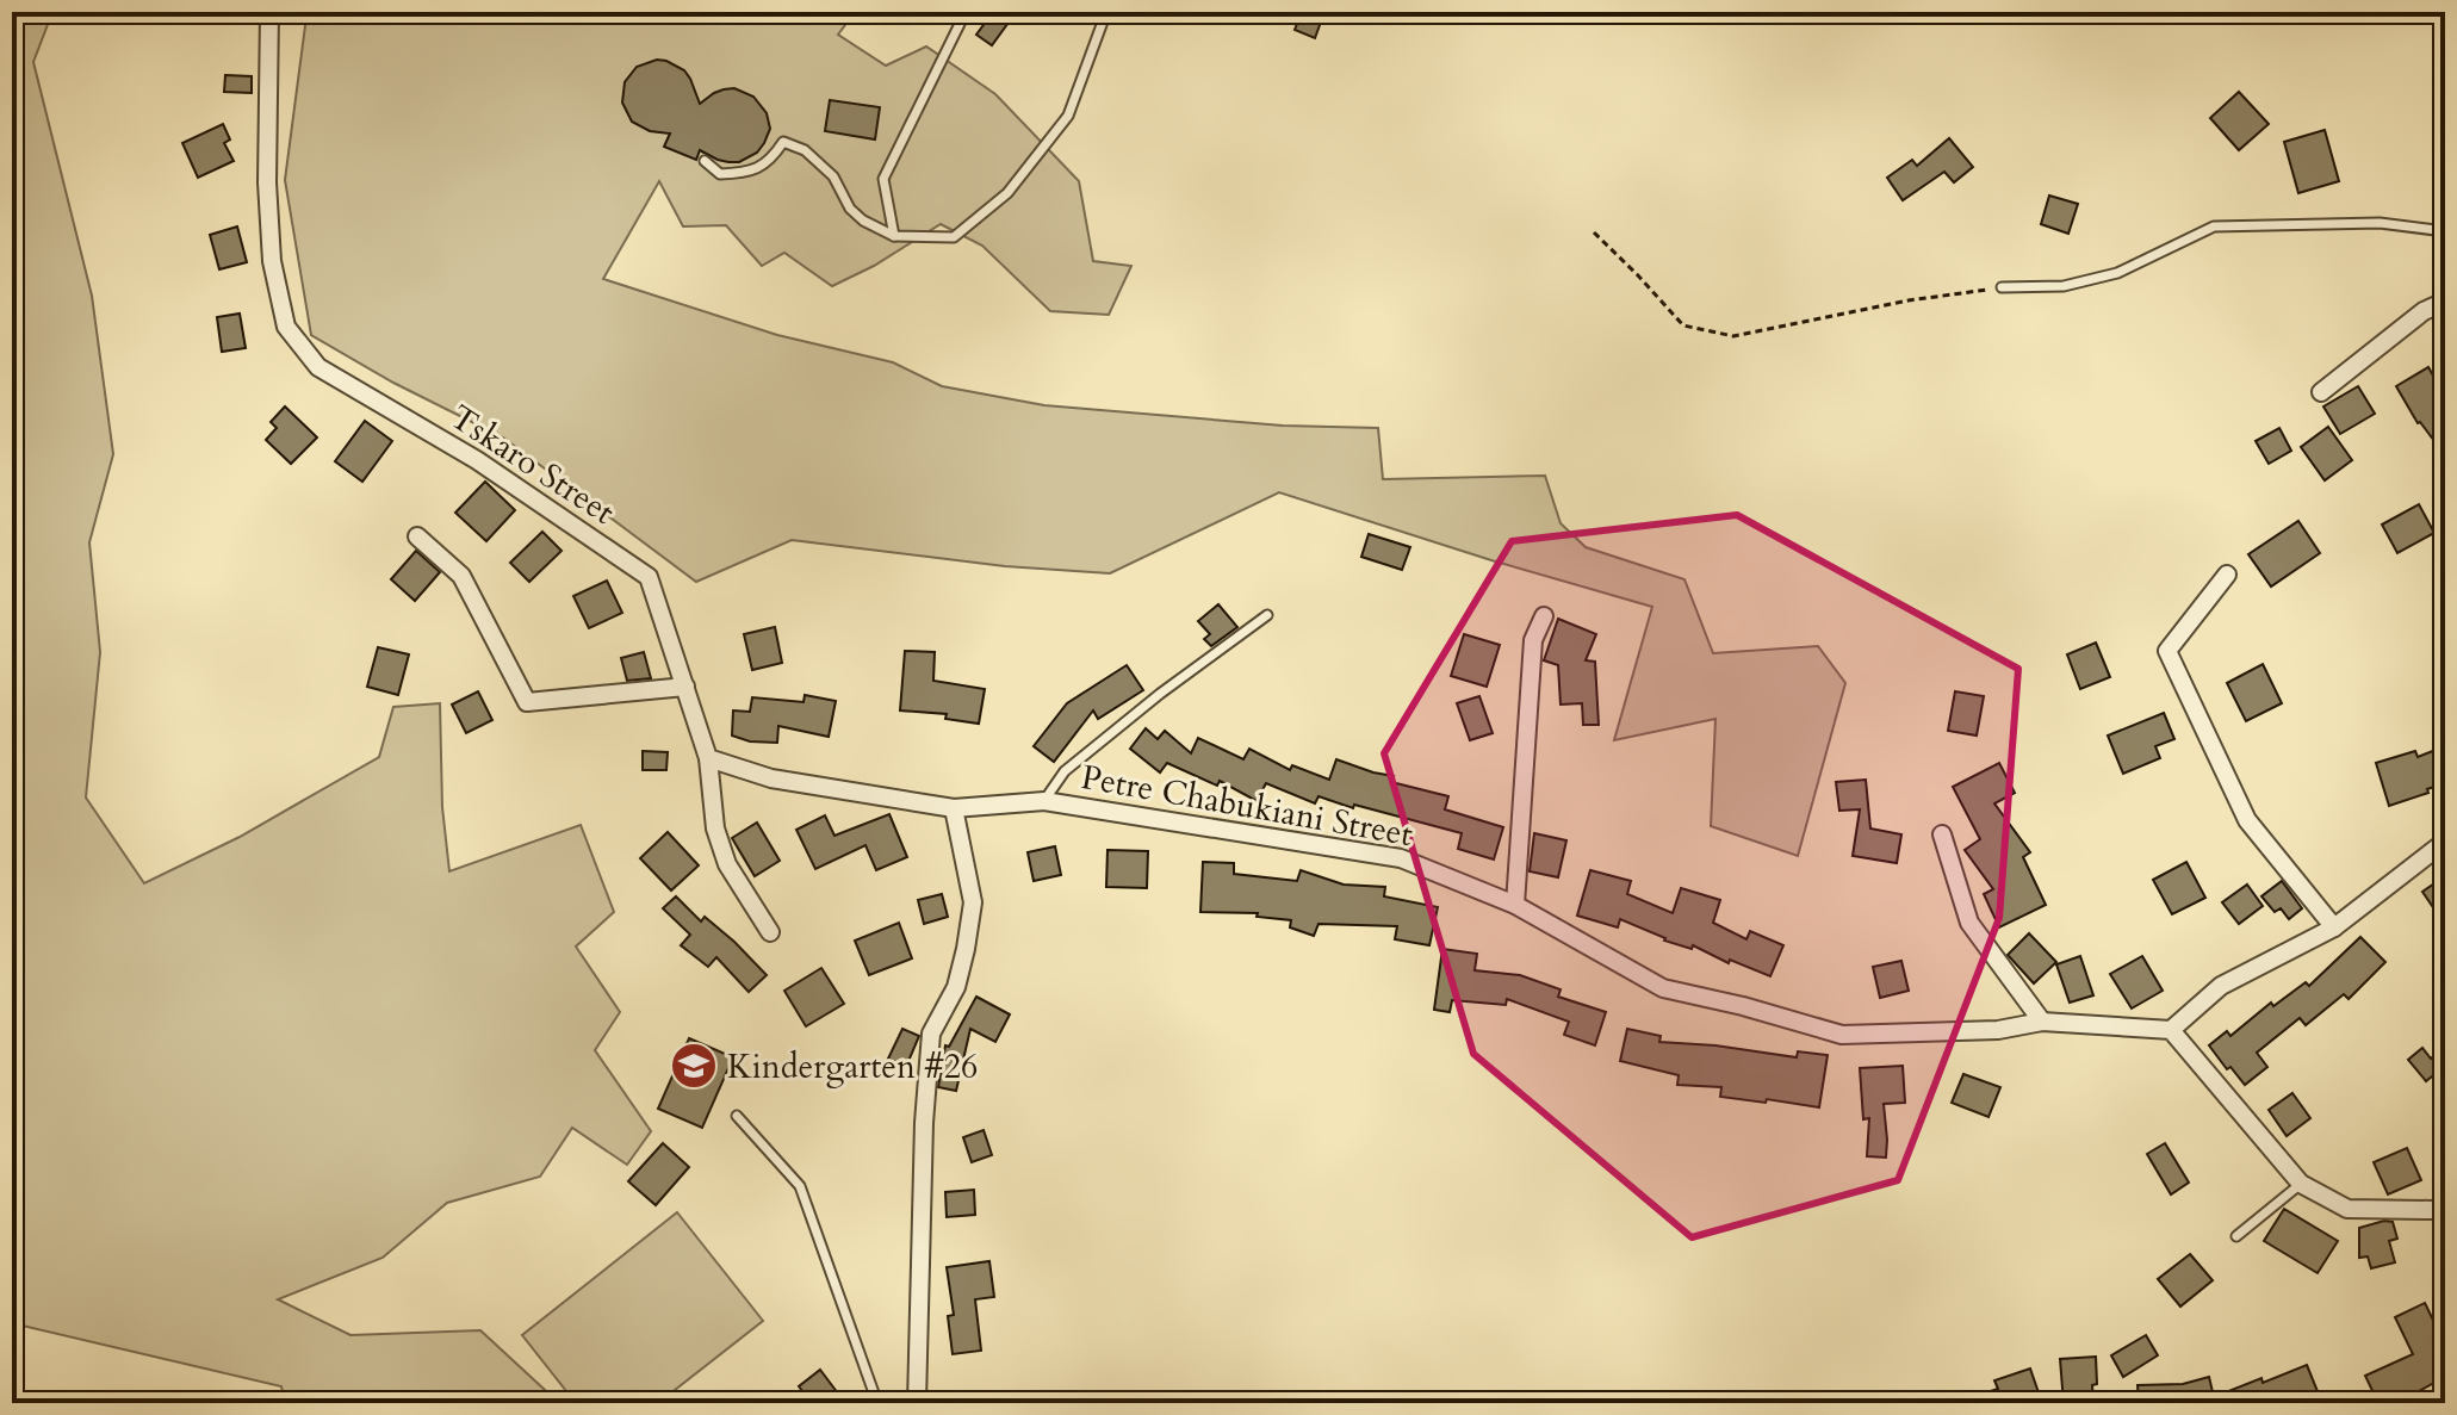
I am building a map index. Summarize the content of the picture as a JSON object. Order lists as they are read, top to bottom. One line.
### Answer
{"streets":{"street":["Tskaro Street","Petre Chabukiani Street"]},"places":{"school or university":["Kindergarten #26"]}}
